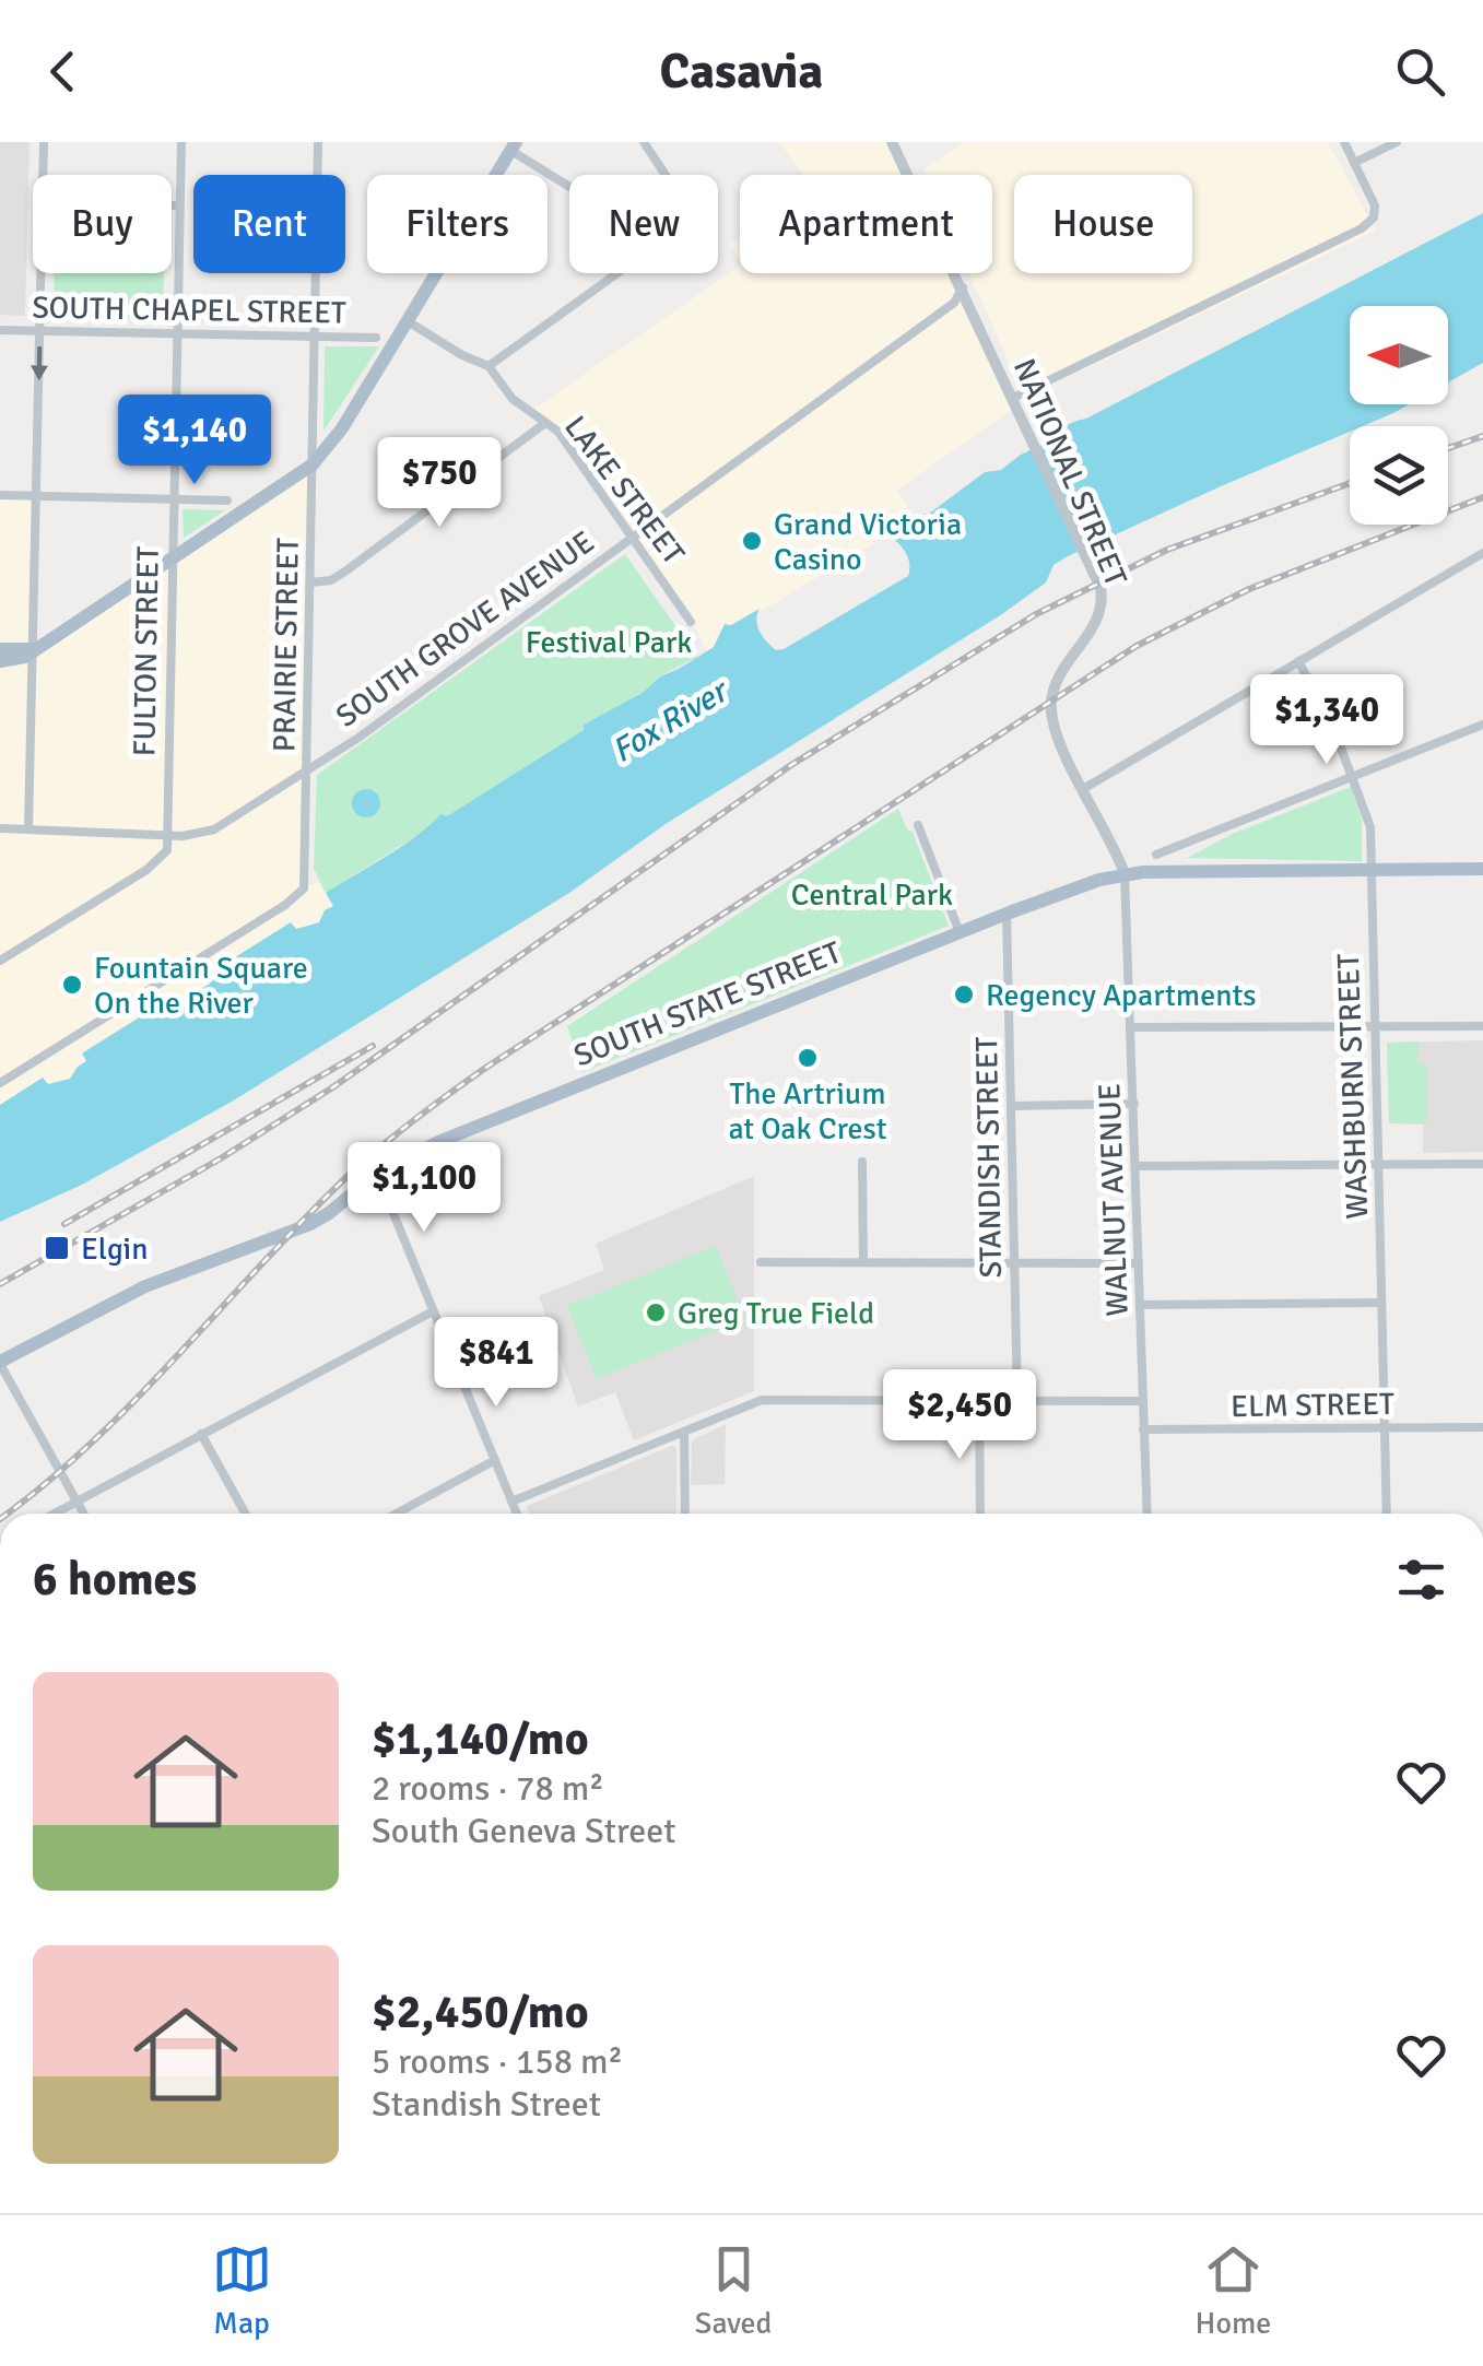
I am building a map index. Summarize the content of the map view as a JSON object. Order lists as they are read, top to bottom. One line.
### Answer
{"streets":{"main road":["SOUTH STATE STREET"],"street":["SOUTH CHAPEL STREET","NATIONAL STREET","LAKE STREET","SOUTH GROVE AVENUE","PRAIRIE STREET","FULTON STREET","WASHBURN STREET","STANDISH STREET","WALNUT AVENUE","ELM STREET"]},"crossings":[["SOUTH CHAPEL STREET","PRAIRIE STREET"],["SOUTH CHAPEL STREET","FULTON STREET"],["NATIONAL STREET","SOUTH GROVE AVENUE"],["NATIONAL STREET","SOUTH STATE STREET"],["NATIONAL STREET","WALNUT AVENUE"],["LAKE STREET","SOUTH GROVE AVENUE"],["SOUTH GROVE AVENUE","PRAIRIE STREET"],["SOUTH GROVE AVENUE","FULTON STREET"],["SOUTH STATE STREET","WASHBURN STREET"],["SOUTH STATE STREET","STANDISH STREET"],["SOUTH STATE STREET","WALNUT AVENUE"],["WASHBURN STREET","ELM STREET"],["WALNUT AVENUE","ELM STREET"]],"water":["Fox River"],"parks":["Festival Park","Central Park"],"places":{"other":["Grand Victoria Casino","Fountain Square On the River","Regency Apartments","The Artrium at Oak Crest","Greg True Field"],"transit":["Elgin"]},"north":"left","page":{"header":"Casavia","chip":["Buy","Rent","Filters","New","Apartment","House"],"price":["$1,140","$750","$1,340","$1,100","$841","$2,450"],"heading":"6 homes","list":[{"name":"$1,140/mo","note":"2 rooms · 78 m² · South Geneva Street"},{"name":"$2,450/mo","note":"5 rooms · 158 m² · Standish Street"}],"tabs":["Map","Saved","Home"]}}
